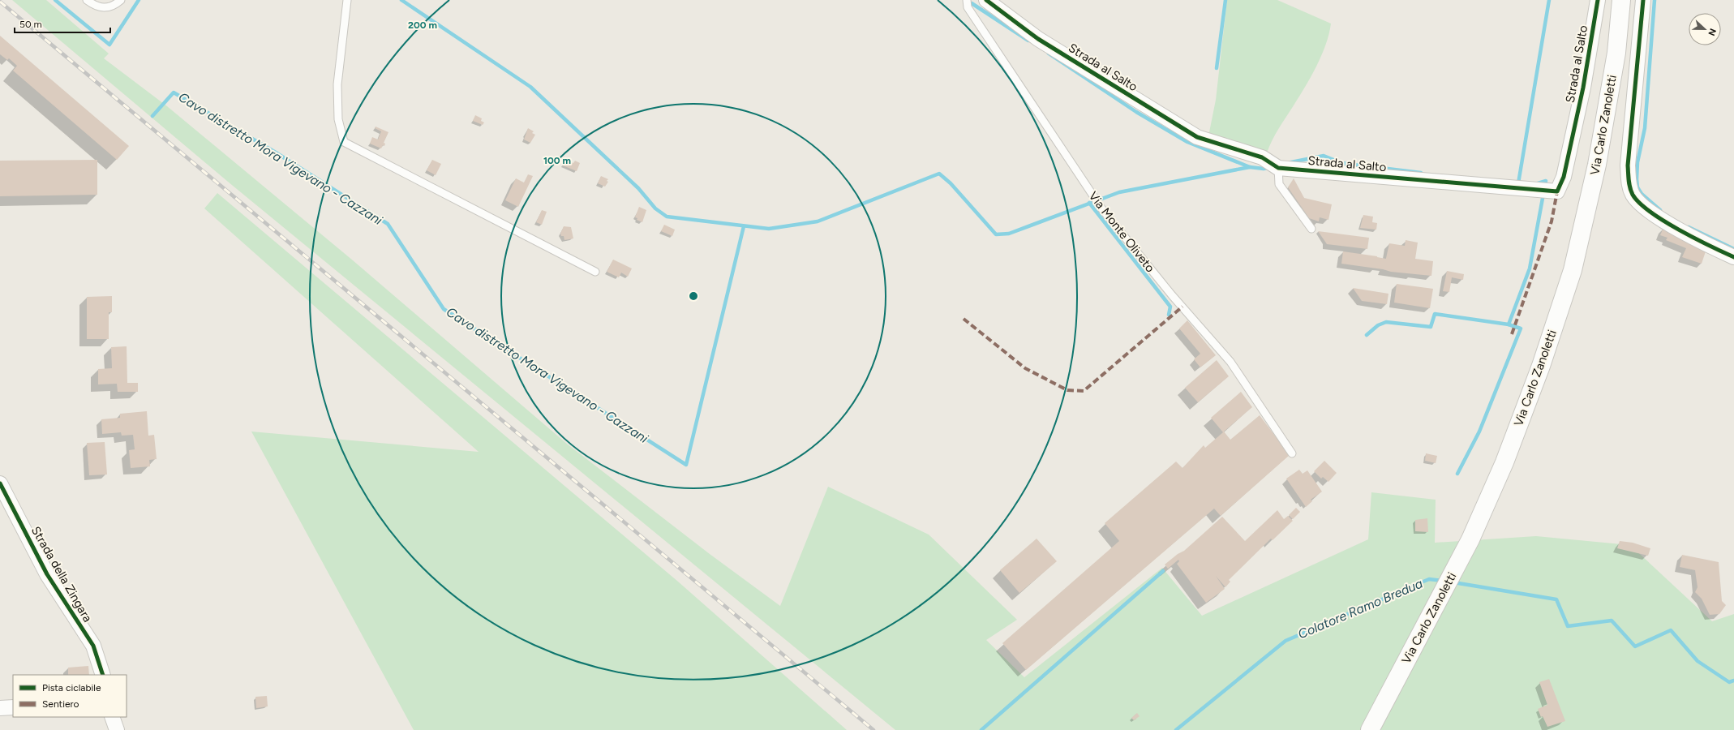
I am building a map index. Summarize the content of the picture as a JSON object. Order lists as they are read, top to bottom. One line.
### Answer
{"streets":{"main road":["Via Carlo Zanoletti"],"street":["Strada al Salto","Strada della Zingara"],"lane":["Via Monte Oliveto"]},"water":["Cavo distretto Mora Vigevano - Cazzani","Colatore Ramo Bredua"],"legend":["Pista ciclabile","Sentiero"],"scale_bar":"50 m","north":"right","rings":["200 m","100 m"]}
